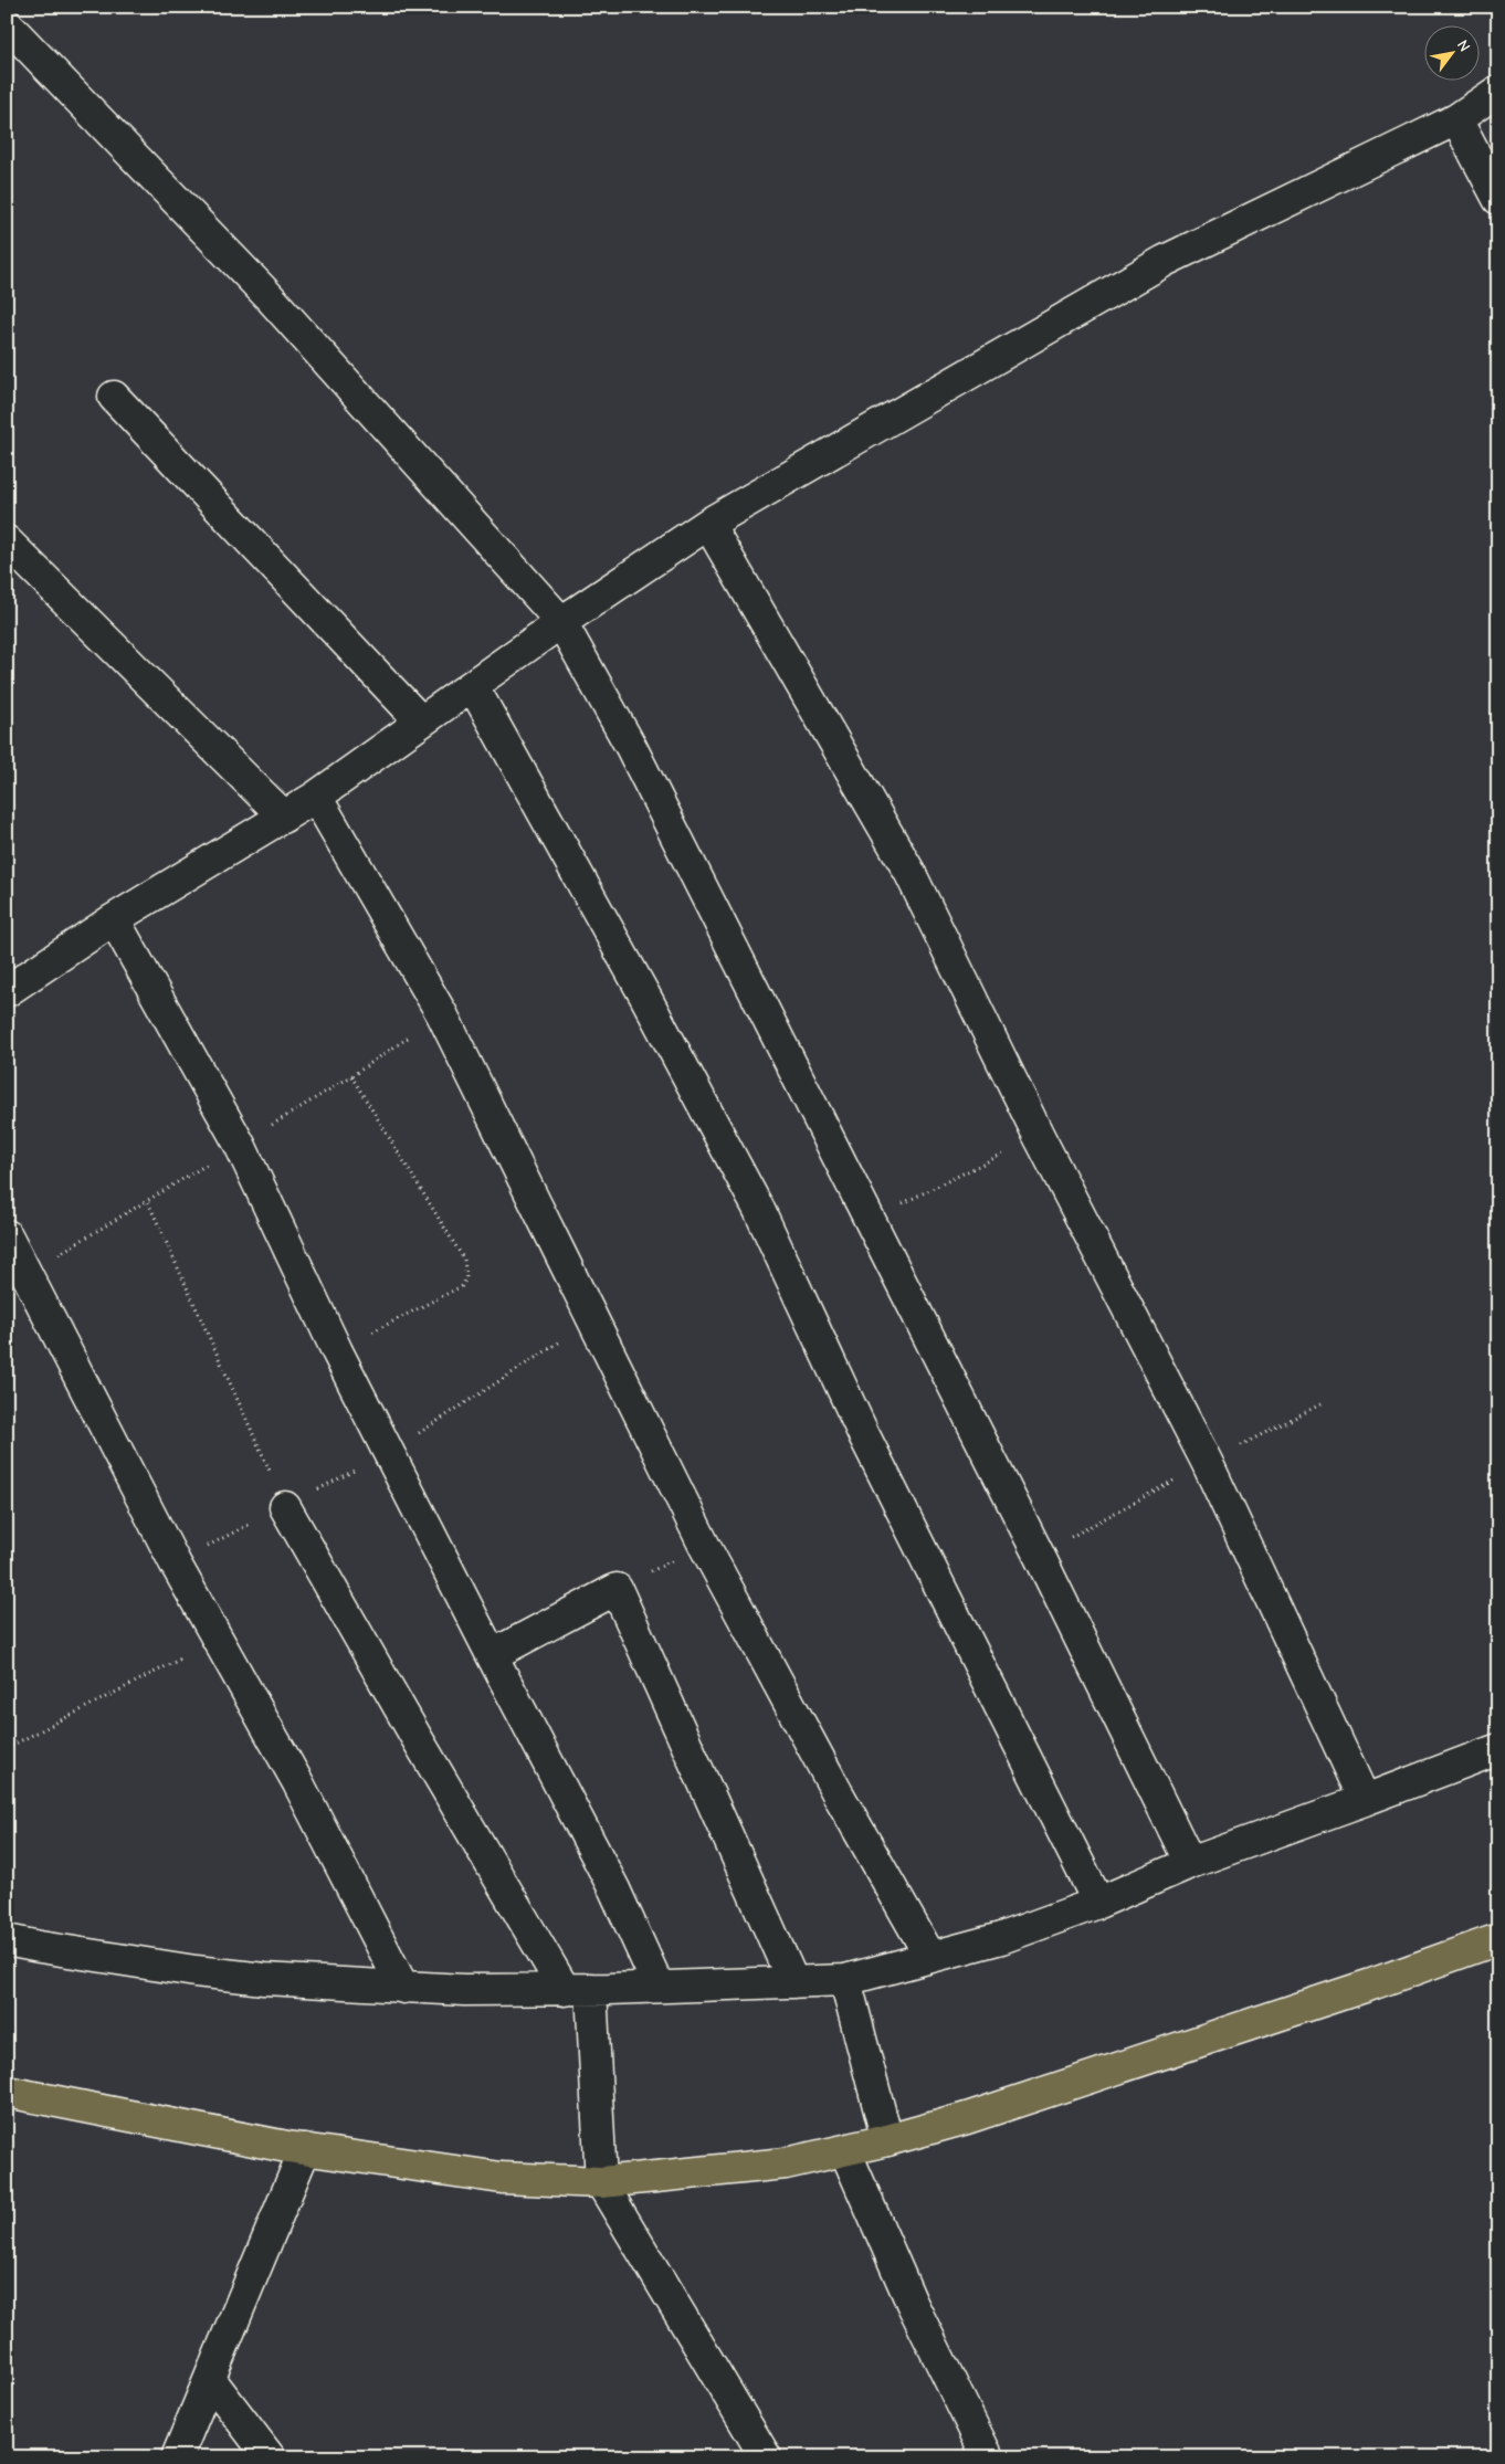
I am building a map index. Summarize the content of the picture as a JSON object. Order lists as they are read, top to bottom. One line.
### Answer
{"north":"top right"}
